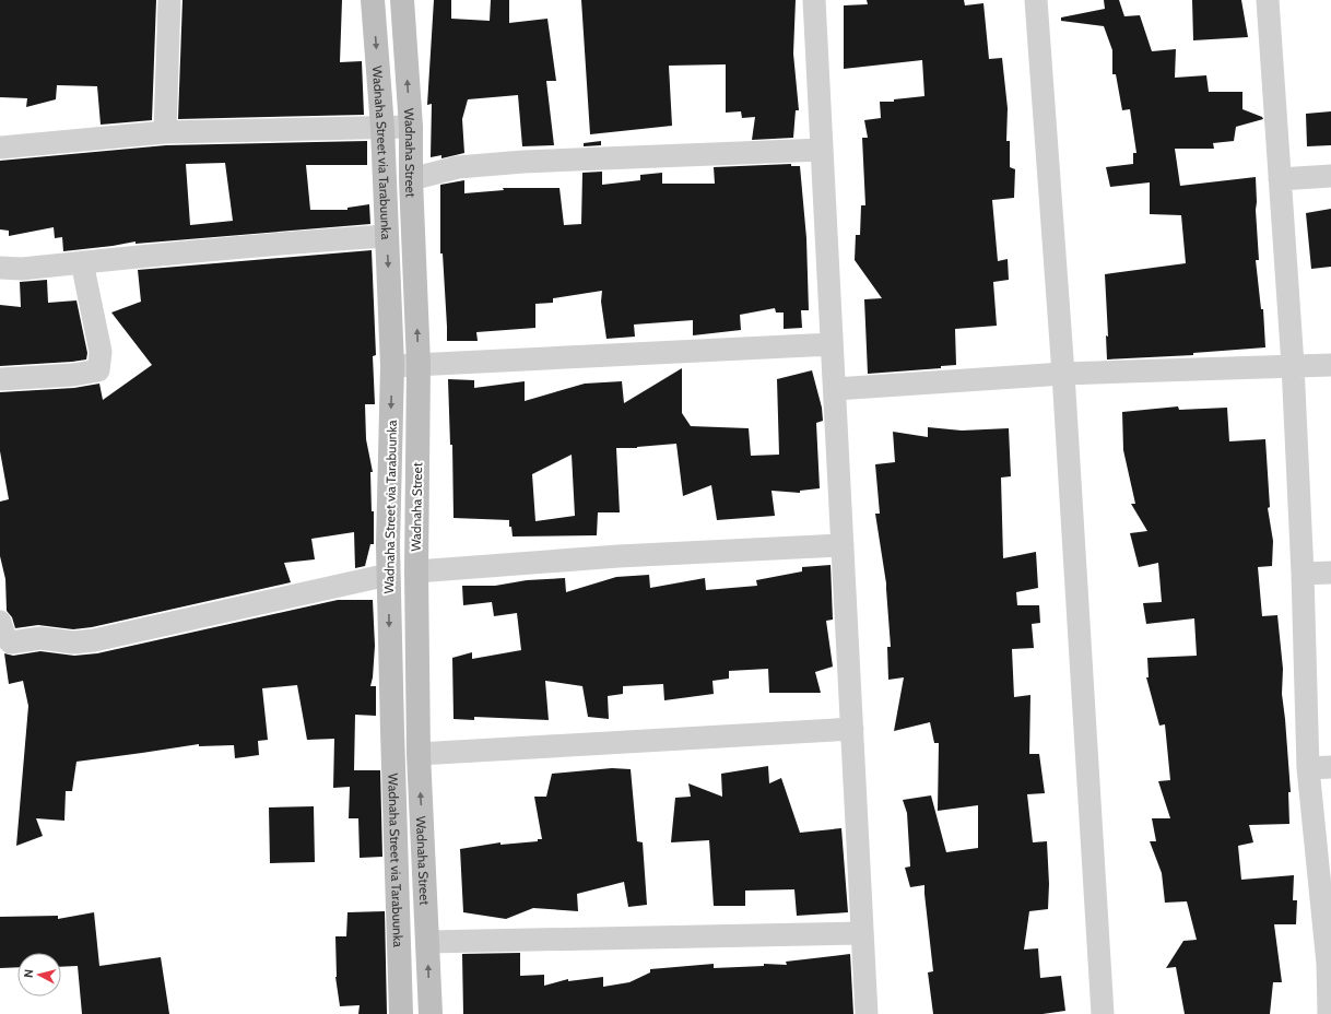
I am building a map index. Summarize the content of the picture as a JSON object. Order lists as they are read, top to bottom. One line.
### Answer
{"streets":{"main road":["Wadnaha Street via Tarabuunka","Wadnaha Street"]},"one_way":["Wadnaha Street via Tarabuunka","Wadnaha Street"],"north":"left"}
